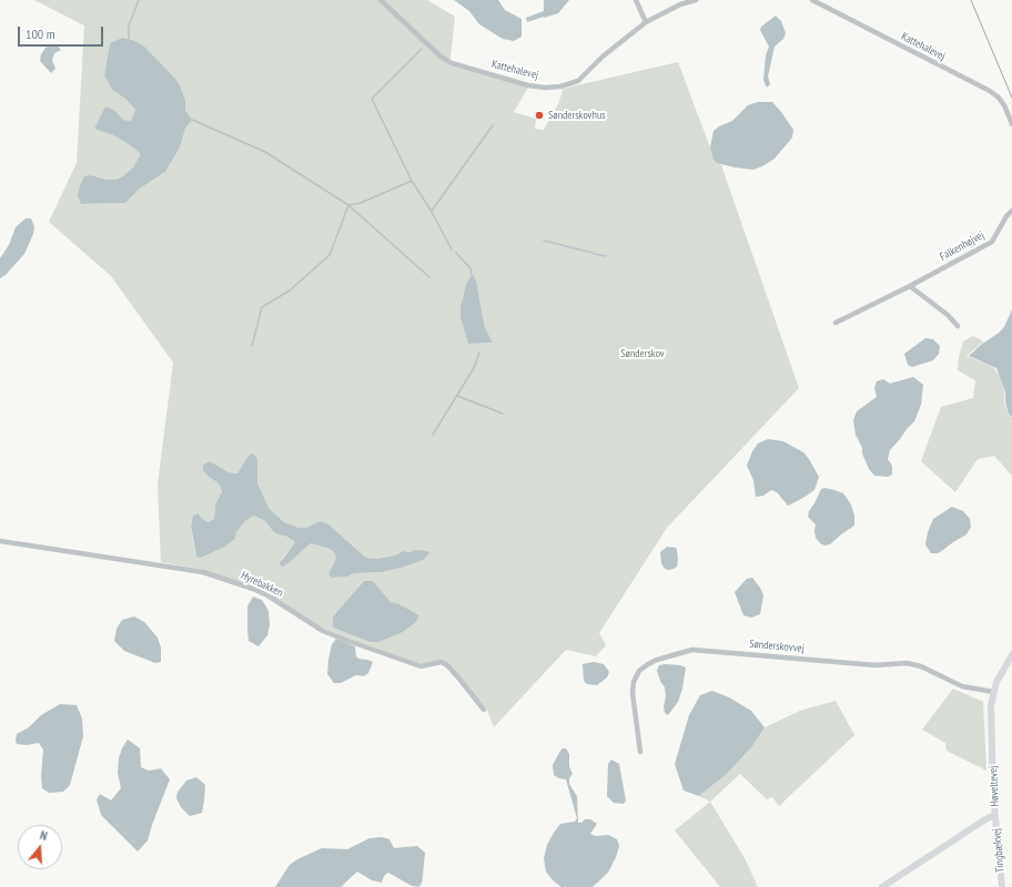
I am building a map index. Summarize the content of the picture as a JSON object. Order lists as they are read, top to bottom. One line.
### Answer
{"streets":{"street":["Kattehalevej","Falkenhøjvej","Hyrebakken","Sønderskovvej","Høveltevej","Tingbækvej"]},"crossings":[["Sønderskovvej","Høveltevej"],["Høveltevej","Tingbækvej"]],"parks":["Sønderskov"],"places":["Sønderskovhus"],"scale_bar":"100 m","north":"top"}
